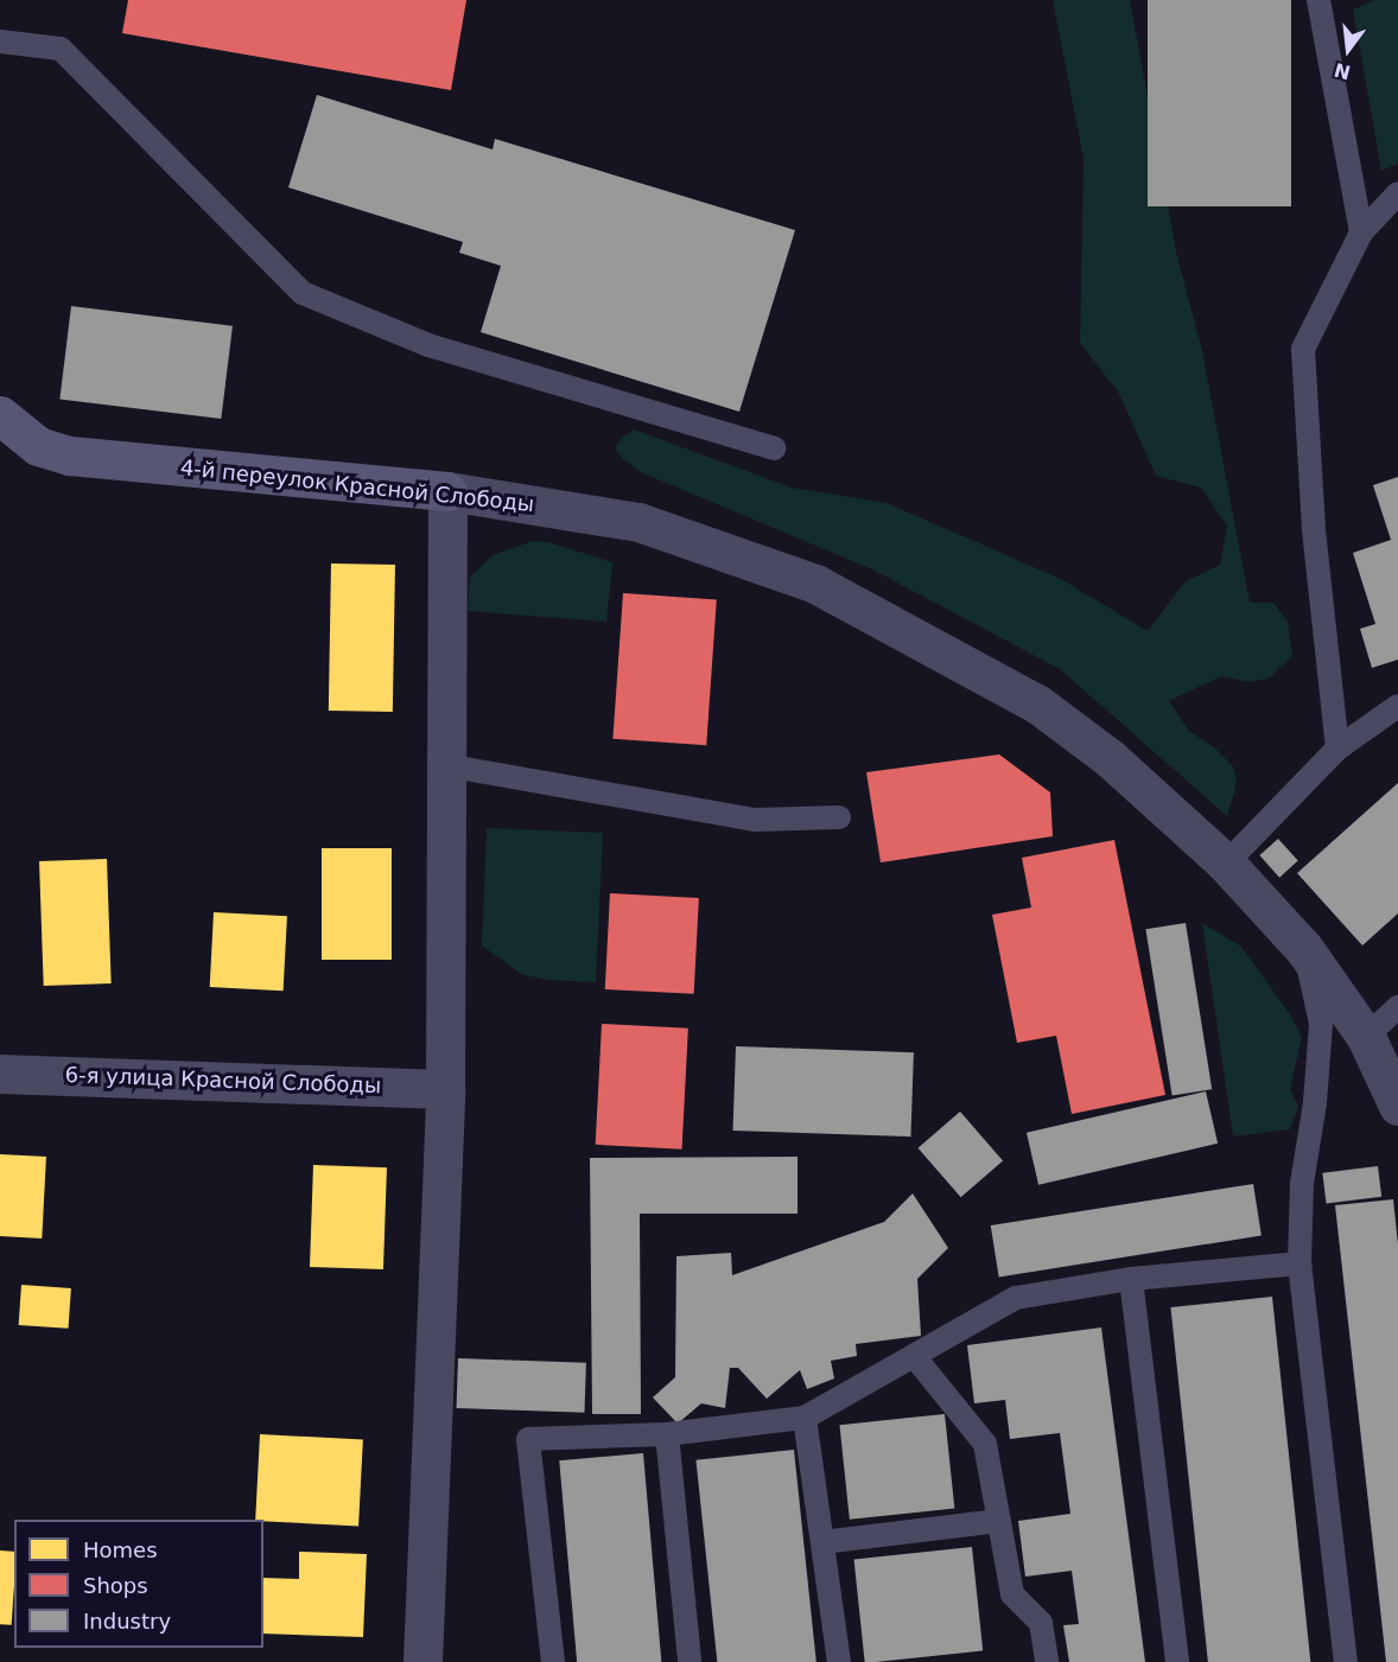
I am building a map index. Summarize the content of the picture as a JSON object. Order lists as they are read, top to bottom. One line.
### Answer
{"streets":{"street":["4-й переулок Красной Слободы","6-я улица Красной Слободы"]},"legend":["Homes","Shops","Industry"],"north":"bottom"}
